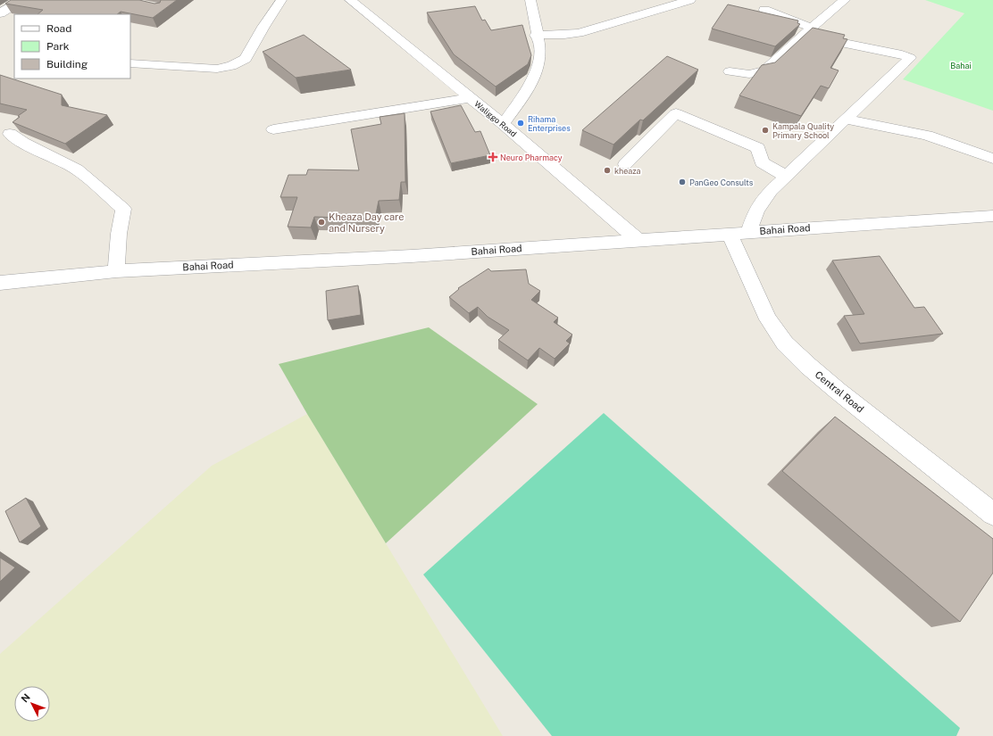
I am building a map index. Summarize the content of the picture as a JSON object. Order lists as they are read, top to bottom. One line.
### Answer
{"streets":{"street":["Waliggo Road","Bahai Road","Central Road"]},"crossings":[["Waliggo Road","Bahai Road"],["Bahai Road","Central Road"]],"parks":["Bahai"],"places":{"other":["Rihama Enterprises","Kampala Quality Primary School","kheaza","PanGeo Consults","Kheaza Day care and Nursery"],"health":["Neuro Pharmacy"]},"legend":["Road","Park","Building"],"north":"top left"}
